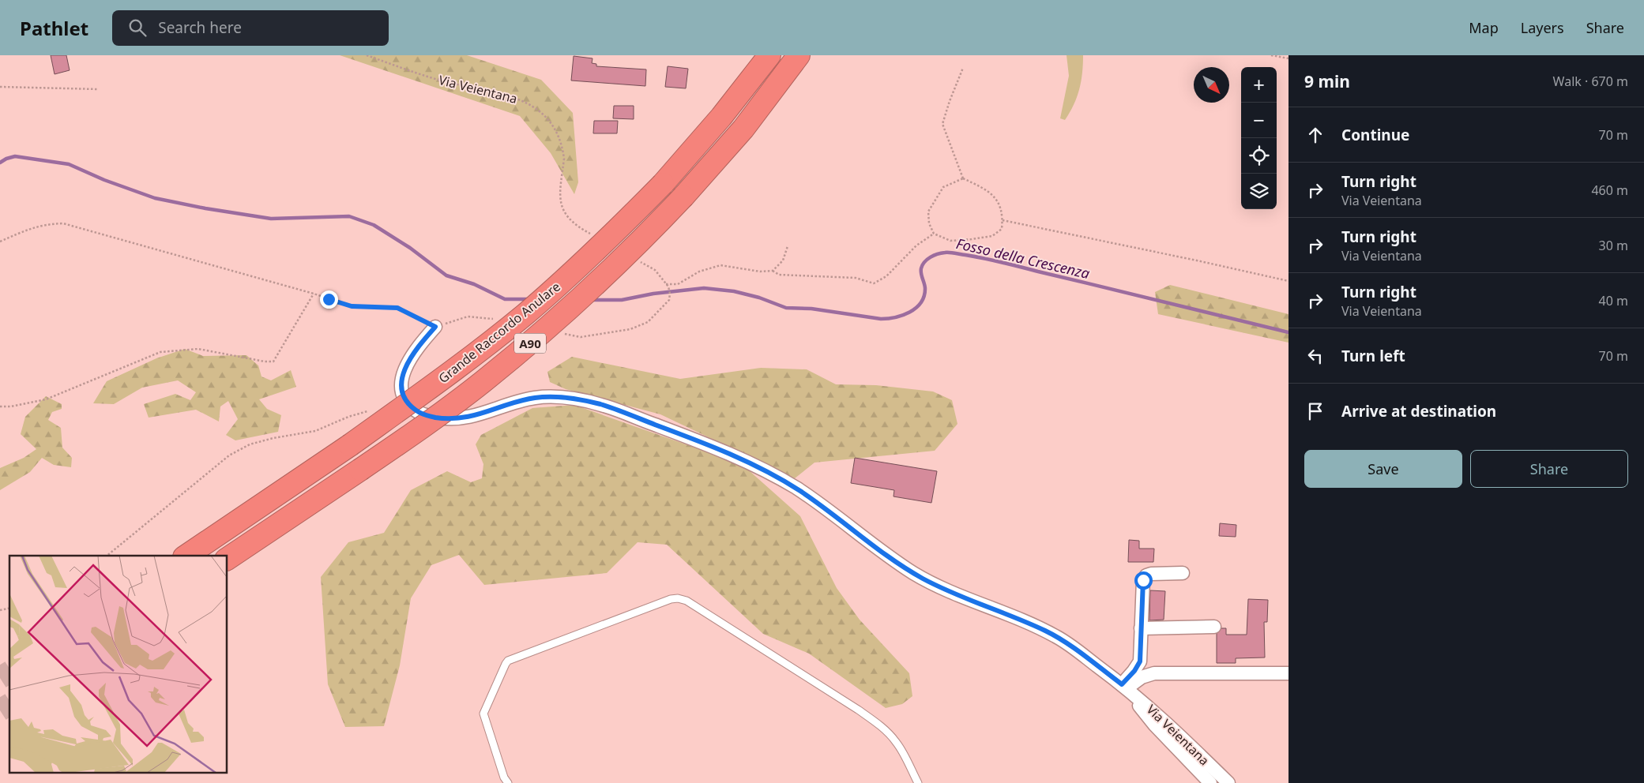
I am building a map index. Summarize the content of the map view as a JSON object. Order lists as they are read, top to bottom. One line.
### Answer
{"streets":{"highway":["Grande Raccordo Anulare","A90"],"street":["Via Veientana"]},"water":["Fosso della Crescenza"],"north":"bottom right","page":{"header":"Pathlet","search":"Search here","nav":["Map","Layers","Share"],"heading":["9 min","Walk · 670 m"],"map_buttons":["+","−"],"list":[["Continue","70 m"],["Turn right","Via Veientana","460 m"],["Turn right","Via Veientana","30 m"],["Turn right","Via Veientana","40 m"],["Turn left","70 m"],"Arrive at destination"],"buttons":["Save","Share"]}}
